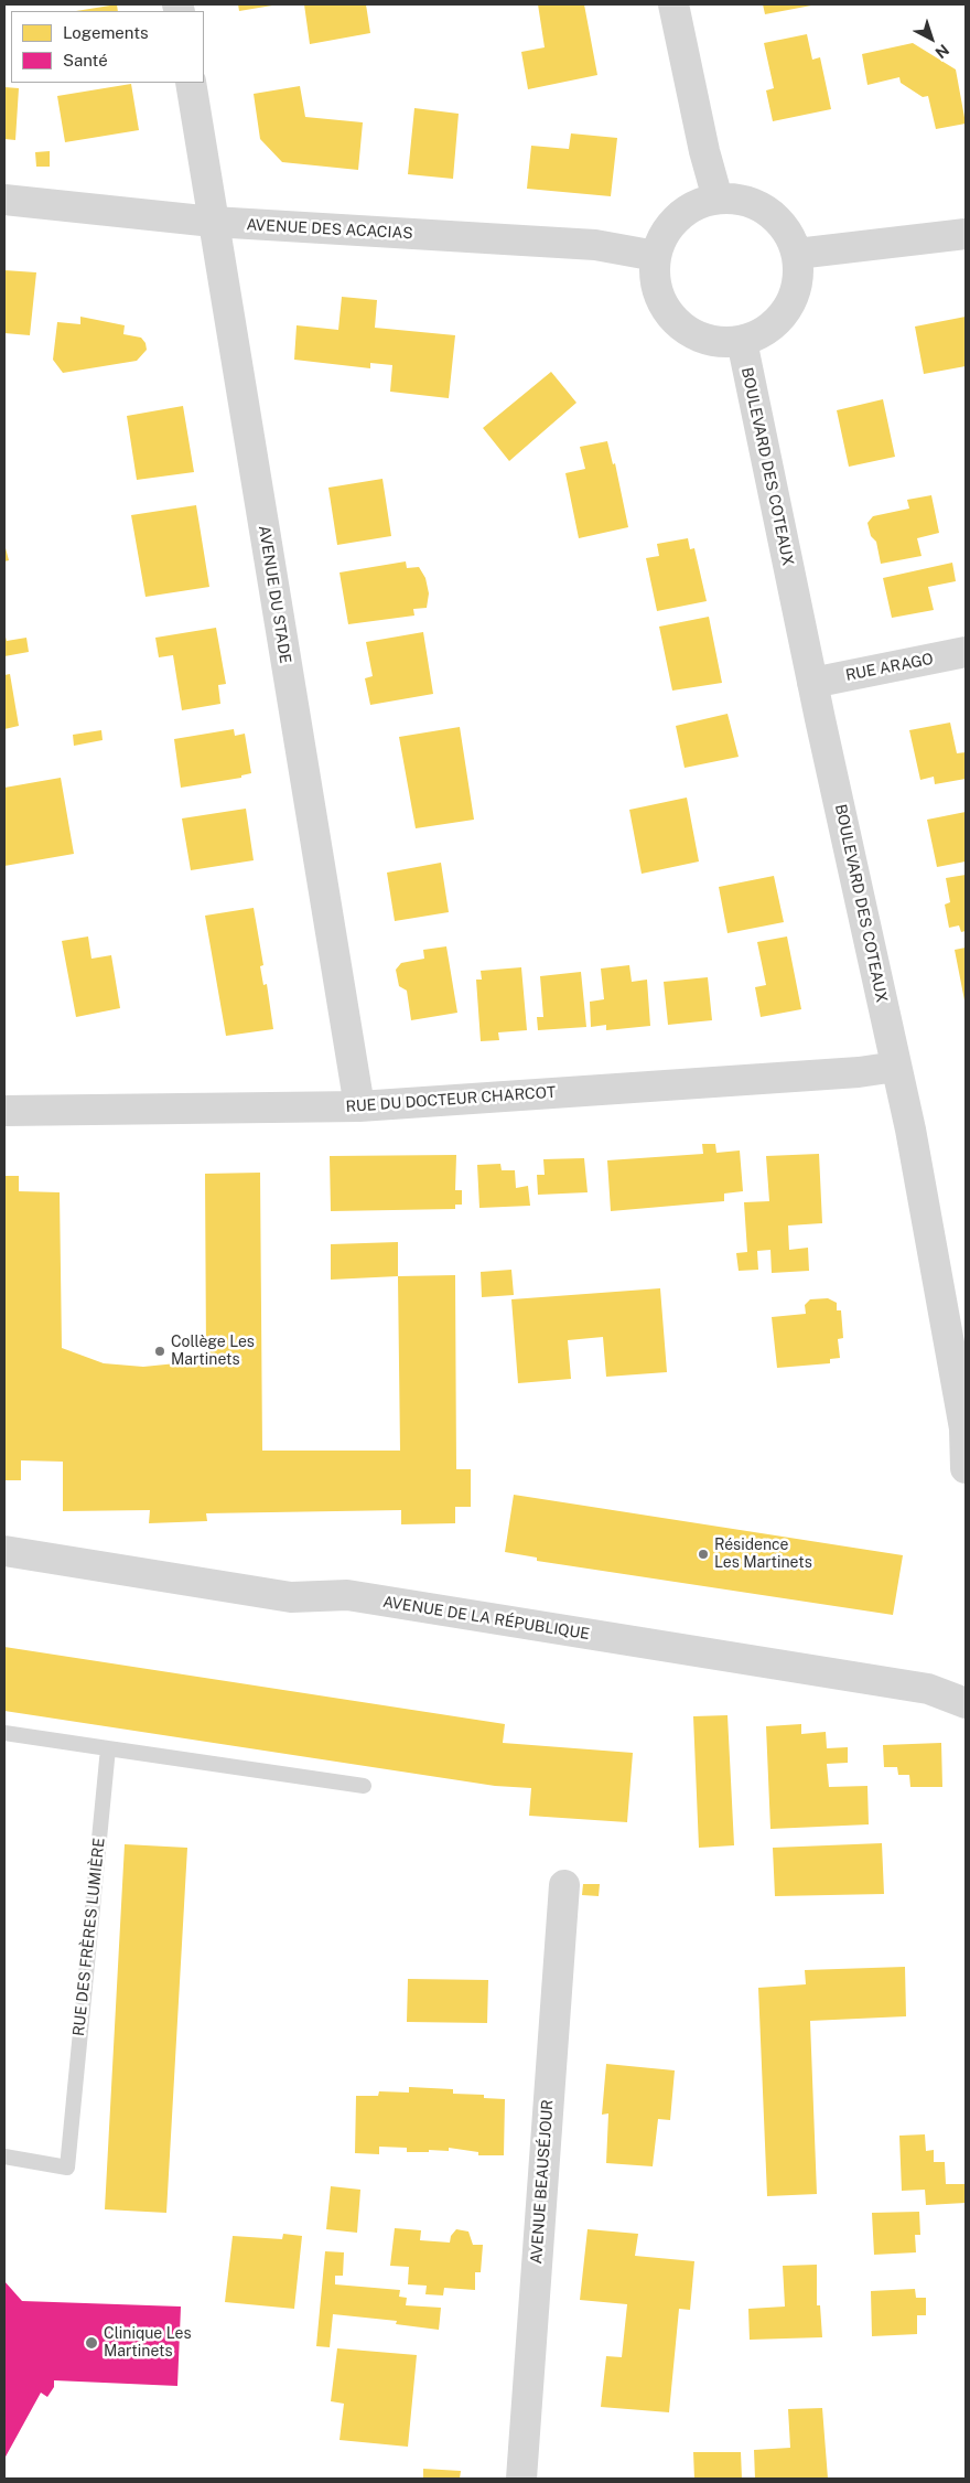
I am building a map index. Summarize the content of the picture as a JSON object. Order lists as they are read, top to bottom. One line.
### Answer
{"streets":{"street":["AVENUE DES ACACIAS","BOULEVARD DES COTEAUX","AVENUE DU STADE","RUE ARAGO","RUE DU DOCTEUR CHARCOT","AVENUE DE LA RÉPUBLIQUE","AVENUE BEAUSÉJOUR"],"lane":["RUE DES FRÈRES LUMIÈRE"]},"crossings":[["AVENUE DES ACACIAS","BOULEVARD DES COTEAUX"],["AVENUE DES ACACIAS","AVENUE DU STADE"],["BOULEVARD DES COTEAUX","RUE ARAGO"],["BOULEVARD DES COTEAUX","RUE DU DOCTEUR CHARCOT"],["AVENUE DU STADE","RUE DU DOCTEUR CHARCOT"]],"places":["Collège Les Martinets","Résidence Les Martinets","Clinique Les Martinets"],"legend":["Logements","Santé"],"north":"bottom right"}
